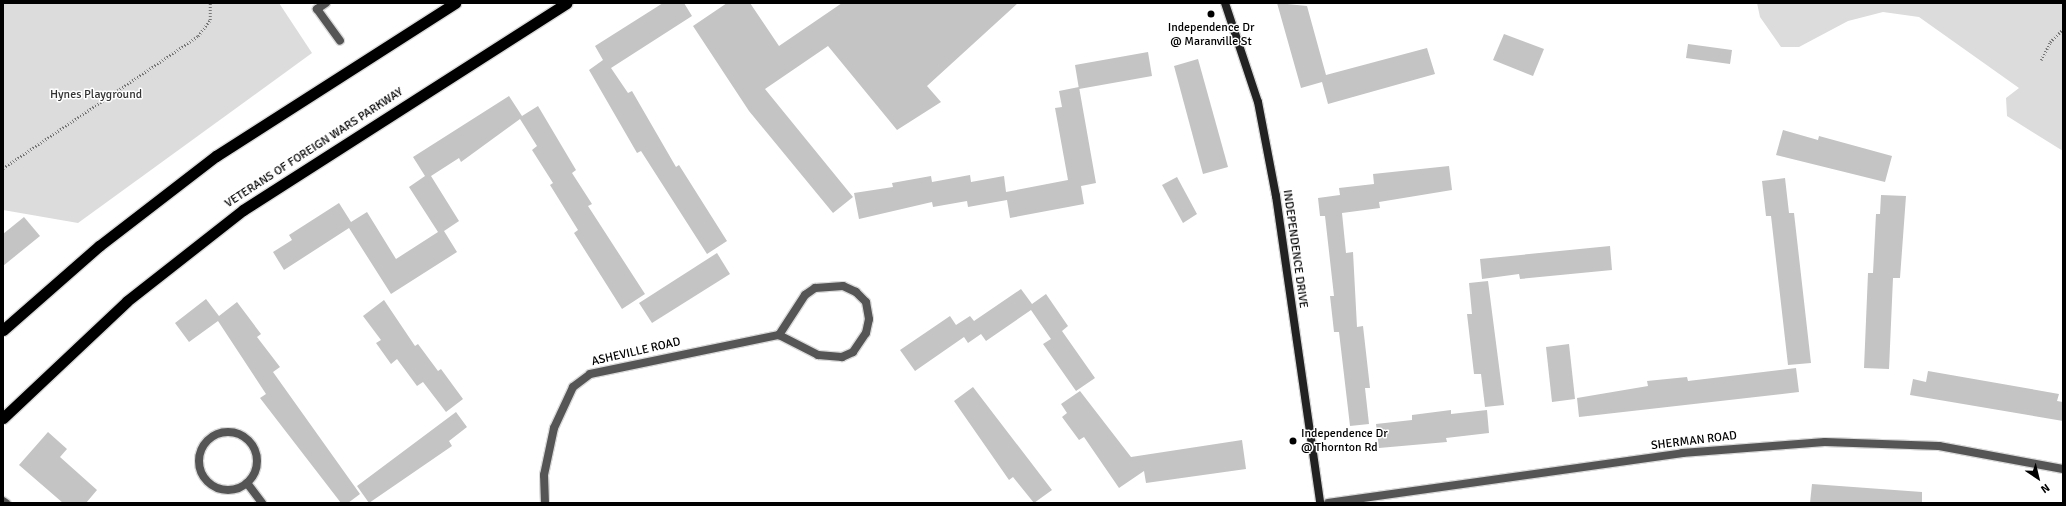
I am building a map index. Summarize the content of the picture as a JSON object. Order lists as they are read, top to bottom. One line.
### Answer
{"streets":{"highway":["VETERANS OF FOREIGN WARS PARKWAY"],"main road":["INDEPENDENCE DRIVE"],"street":["ASHEVILLE ROAD","SHERMAN ROAD"]},"parks":["Hynes Playground"],"places":["Independence Dr @ Maranville St","Independence Dr @ Thornton Rd"],"north":"bottom right"}
